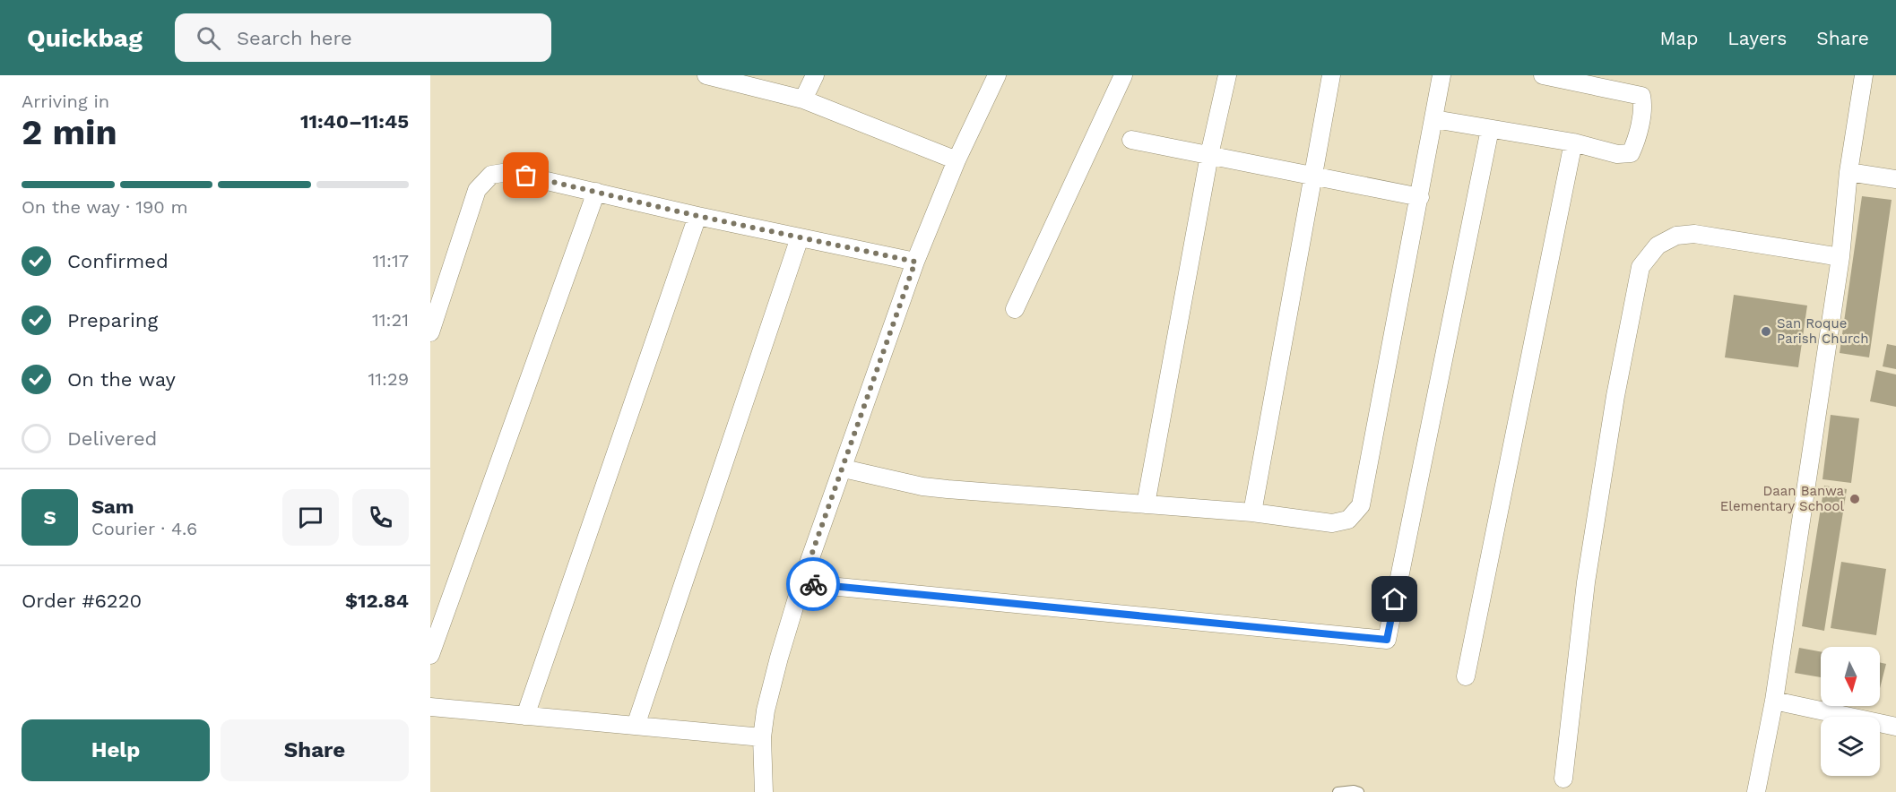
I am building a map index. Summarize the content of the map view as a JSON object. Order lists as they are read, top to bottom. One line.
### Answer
{"places":["San Roque Parish Church","Daan Banwa Elementary School"],"north":"bottom","page":{"header":"Quickbag","search":"Search here","nav":["Map","Layers","Share"],"heading":["2 min","Arriving in","11:40–11:45"],"panel":["Sam","Courier · 4.6","Order #6220","$12.84"],"bar":"On the way · 190 m","list":[["Confirmed","11:17"],["Preparing","11:21"],["On the way","11:29"],"Delivered"],"round":"S","buttons":["Help","Share"]}}
